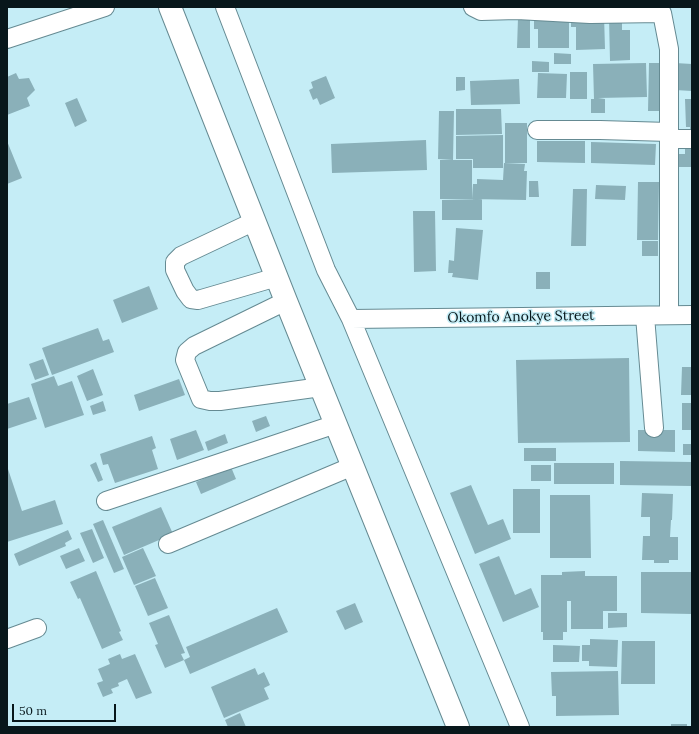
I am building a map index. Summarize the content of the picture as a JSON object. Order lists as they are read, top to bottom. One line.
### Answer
{"streets":{"street":["Okomfo Anokye Street"]},"scale_bar":"50 m"}
